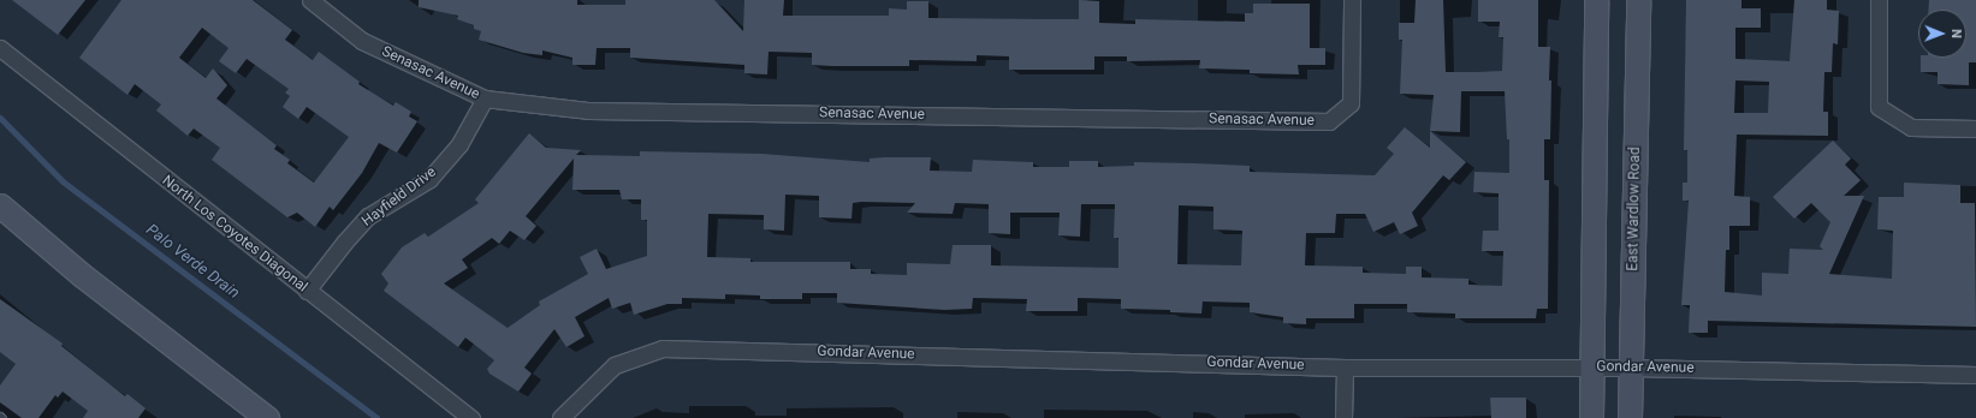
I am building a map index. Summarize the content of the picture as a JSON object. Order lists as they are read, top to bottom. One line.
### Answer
{"streets":{"main road":["East Wardlow Road"],"street":["Senasac Avenue","Hayfield Drive","North Los Coyotes Diagonal","Gondar Avenue"]},"crossings":[["Senasac Avenue","Hayfield Drive"],["Hayfield Drive","North Los Coyotes Diagonal"],["East Wardlow Road","Gondar Avenue"]],"water":["Palo Verde Drain"],"north":"right"}
